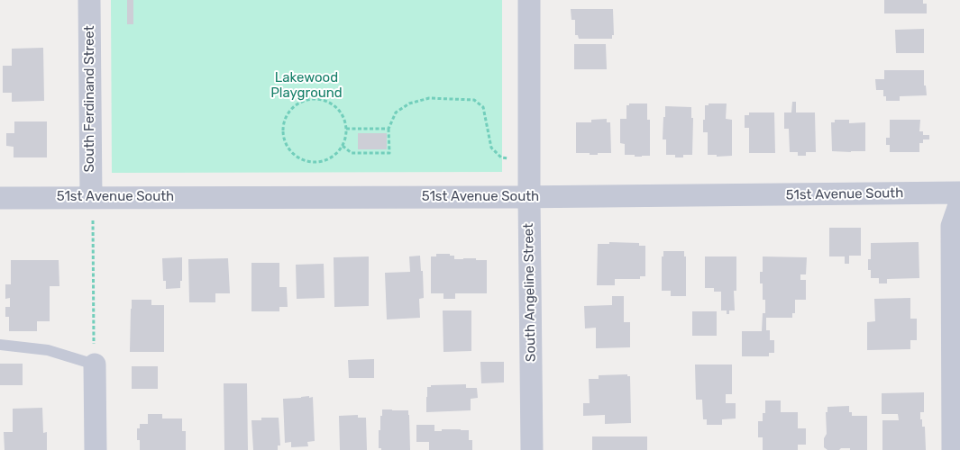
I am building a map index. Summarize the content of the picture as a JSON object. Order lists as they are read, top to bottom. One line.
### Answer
{"streets":{"street":["South Ferdinand Street","51st Avenue South","South Angeline Street"]},"crossings":[["South Ferdinand Street","51st Avenue South"],["51st Avenue South","South Angeline Street"]],"parks":["Lakewood Playground"]}
